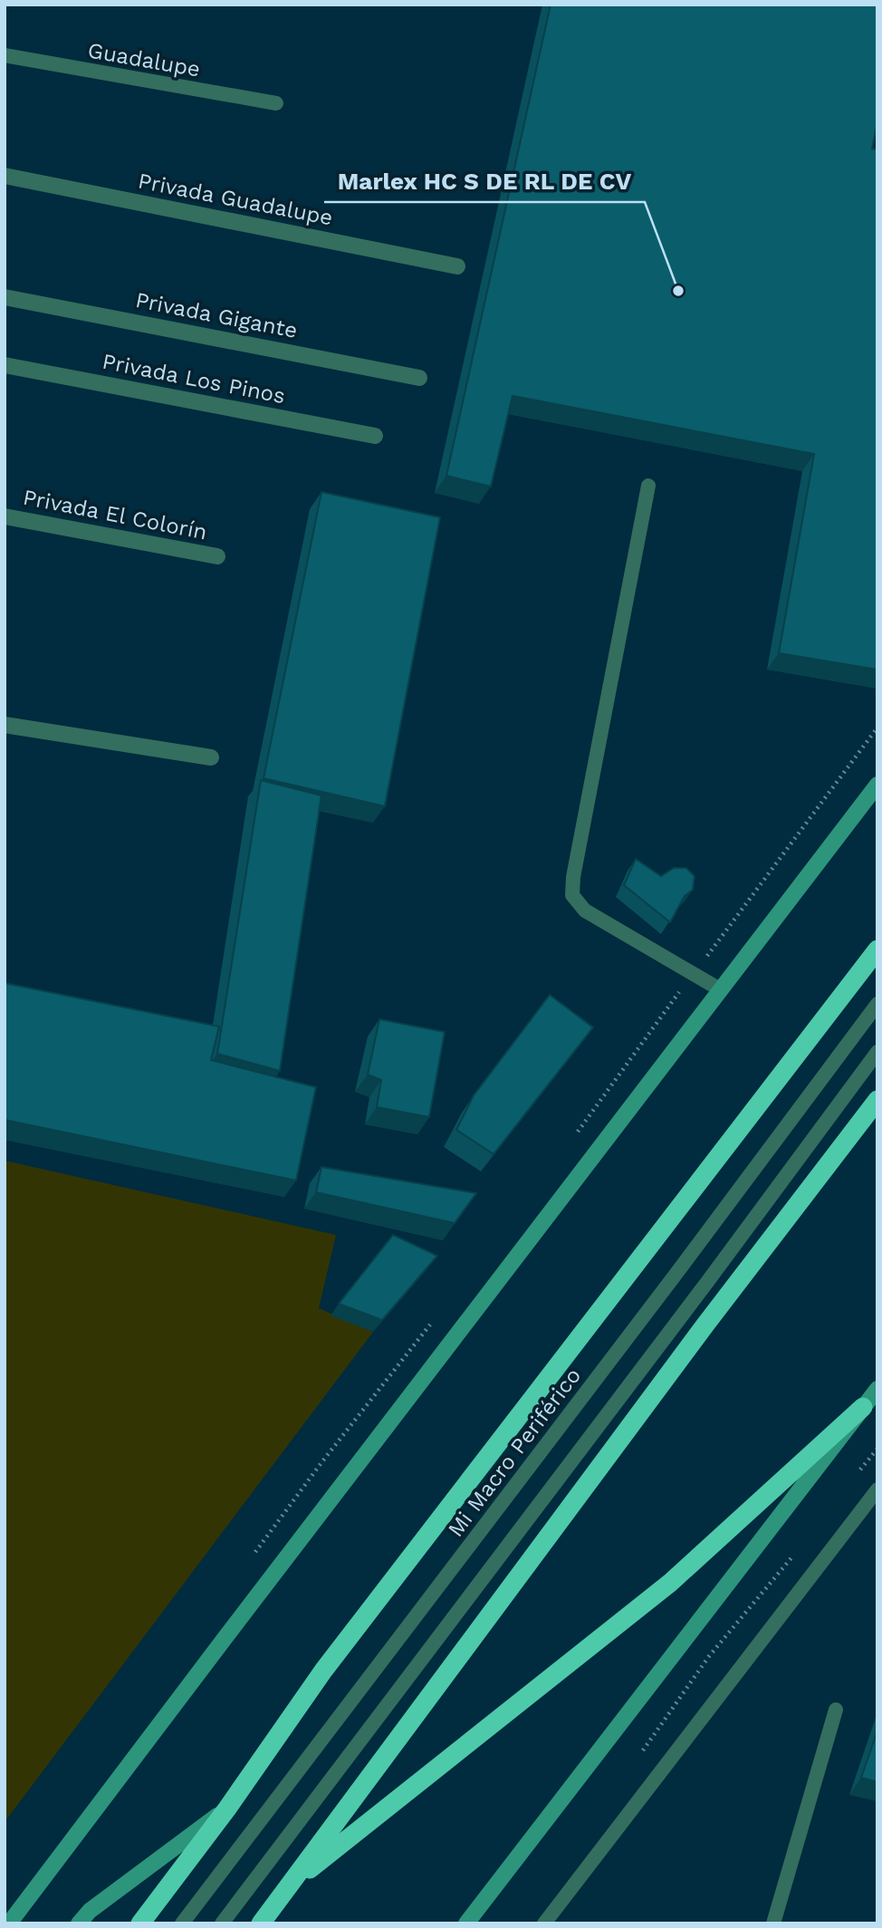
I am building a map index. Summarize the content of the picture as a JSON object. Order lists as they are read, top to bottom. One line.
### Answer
{"streets":{"street":["Privada Guadalupe","Privada Gigante","Privada Los Pinos","Privada El Colorín"],"lane":["Guadalupe","Mi Macro Periférico"]},"places":["Marlex HC S DE RL DE CV"]}
